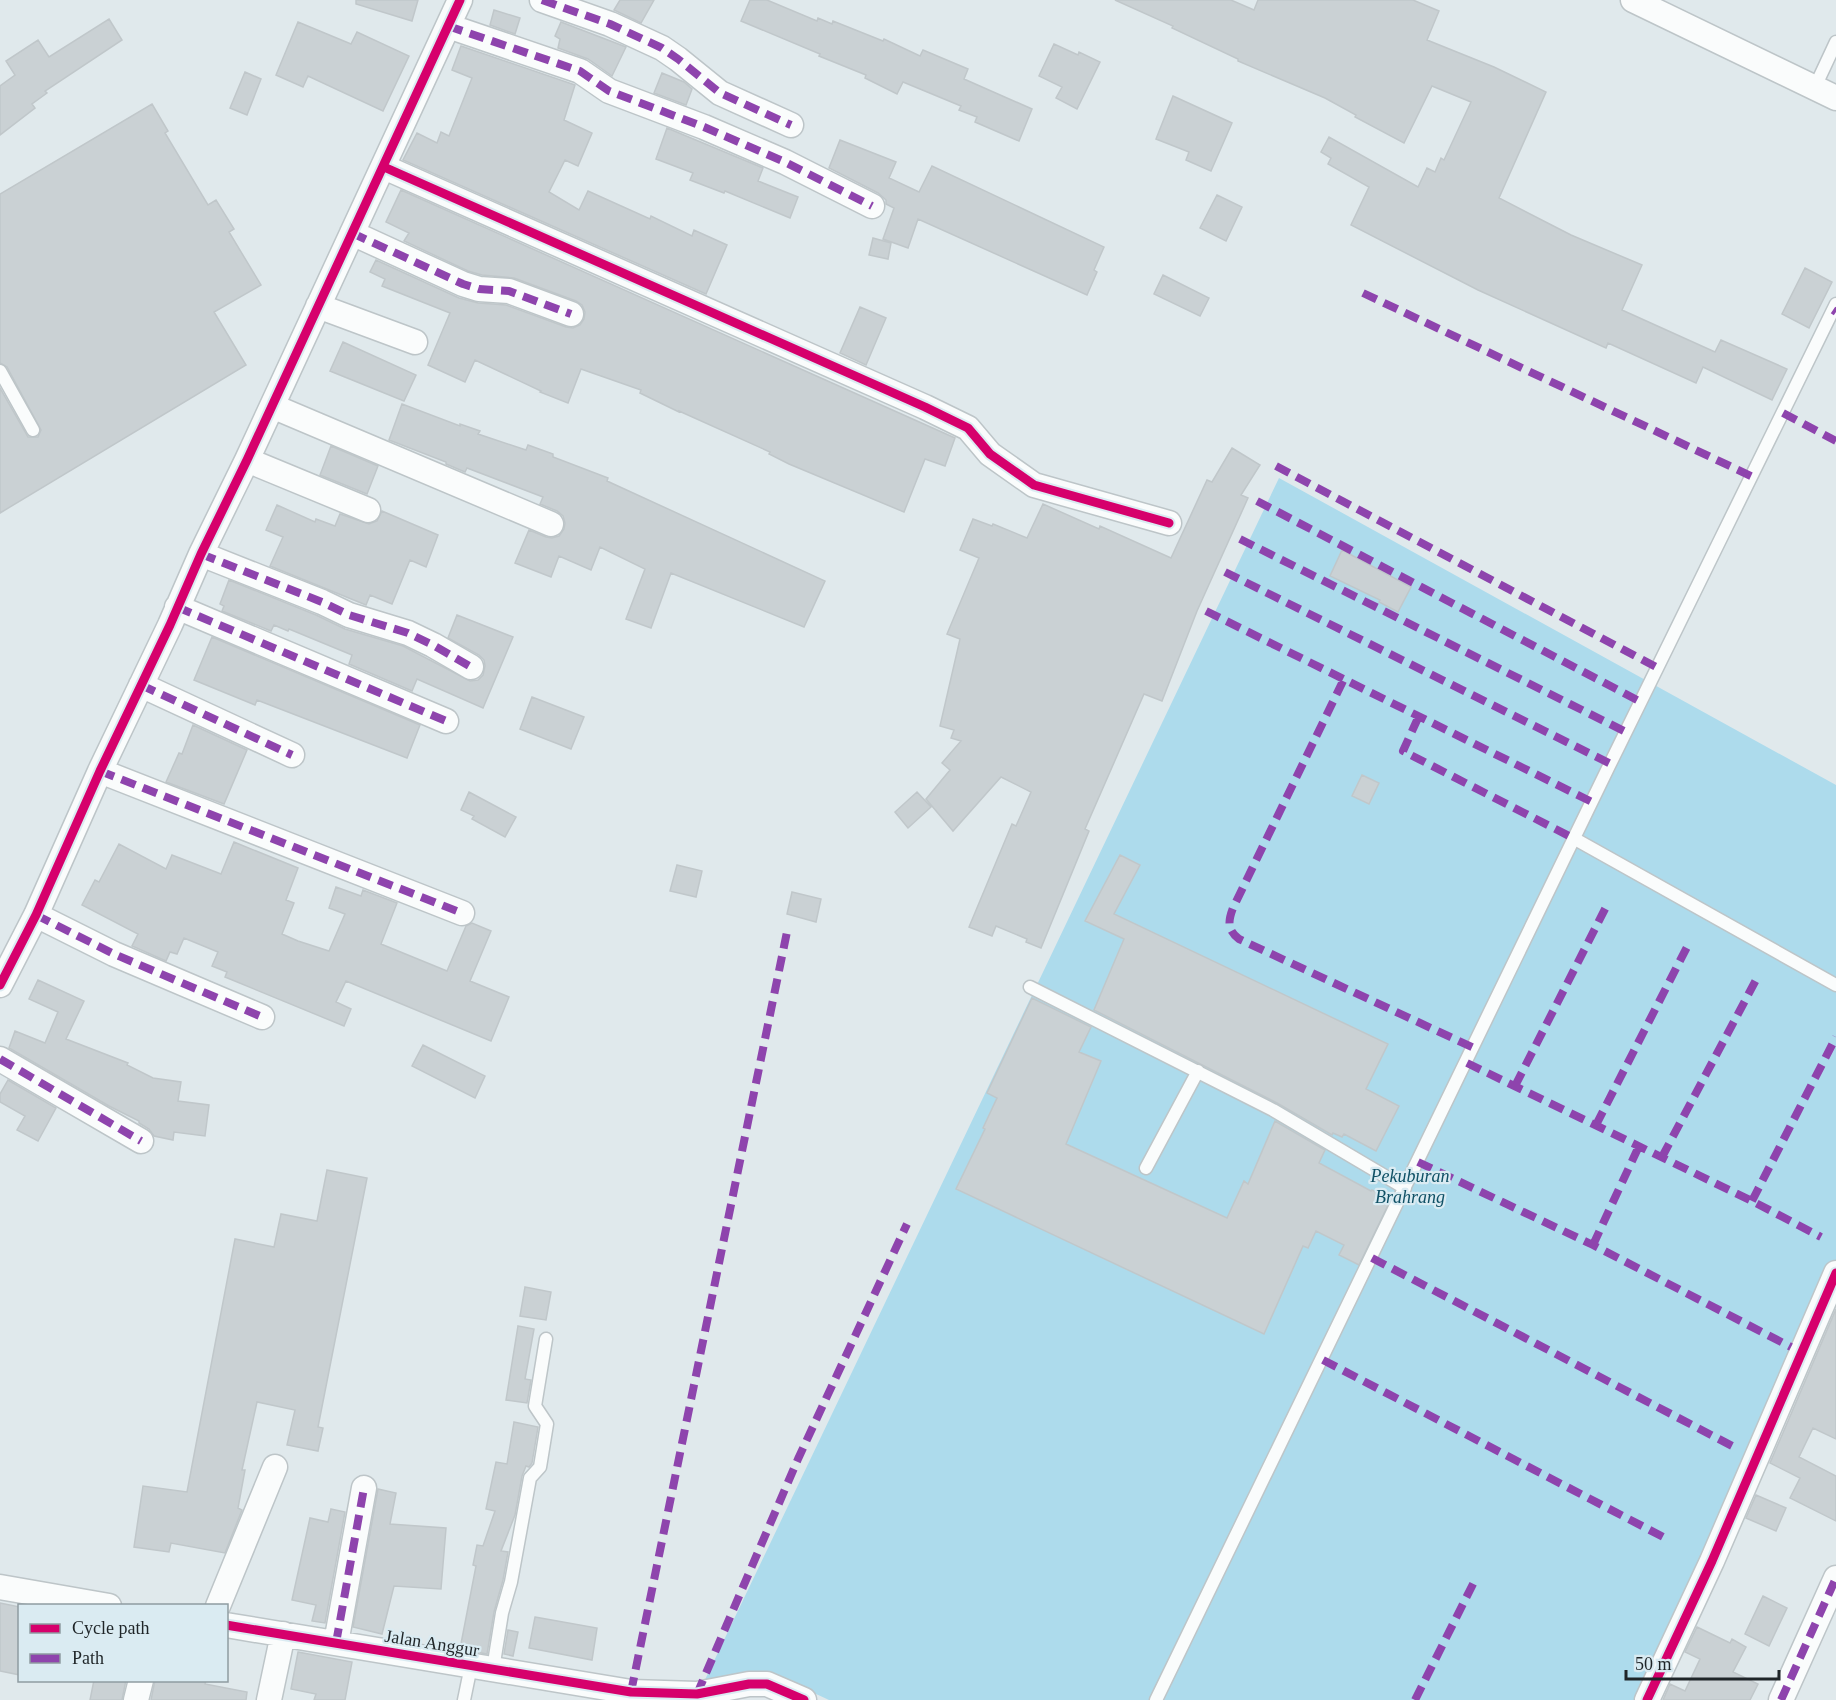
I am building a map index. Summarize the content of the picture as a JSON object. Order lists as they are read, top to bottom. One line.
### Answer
{"streets":{"street":["Jalan Anggur"]},"parks":["Pekuburan Brahrang"],"legend":["Cycle path","Path"],"scale_bar":"50 m"}
